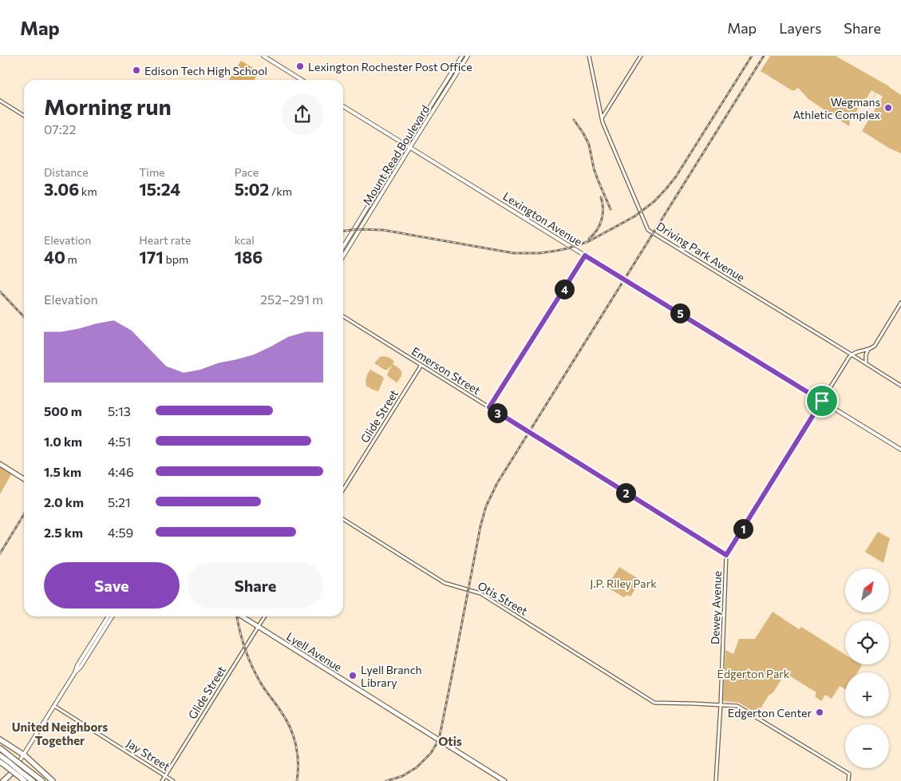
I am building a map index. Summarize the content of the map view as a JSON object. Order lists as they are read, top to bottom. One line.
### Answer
{"streets":{"main road":["Mount Read Boulevard","Lexington Avenue","Lyell Avenue"],"street":["Driving Park Avenue","Emerson Street","Glide Street","Otis Street","Dewey Avenue","Jay Street"]},"crossings":[["Mount Read Boulevard","Lexington Avenue"],["Lexington Avenue","Dewey Avenue"],["Driving Park Avenue","Dewey Avenue"],["Emerson Street","Glide Street"],["Emerson Street","Dewey Avenue"],["Glide Street","Lyell Avenue"],["Glide Street","Jay Street"],["Otis Street","Dewey Avenue"]],"districts":["United Neighbors Together","Otis"],"parks":["J.P. Riley Park","Edgerton Park"],"places":["Lexington Rochester Post Office","Edison Tech High School","Wegmans Athletic Complex","Lyell Branch Library","Edgerton Center"],"north":"top right","page":{"header":"Map","nav":["Map","Layers","Share"],"heading":["Morning run","07:22"],"stats":[["Distance","3.06 km"],["Time","15:24"],["Pace","5:02 /km"],["Elevation","40 m"],["Heart rate","171 bpm"],["kcal","186"]],"pins":["4","5","3","2","1"],"chart":["Elevation","252–291 m"],"list":[{"name":"500 m","note":"5:13"},{"name":"1.0 km","note":"4:51"},{"name":"1.5 km","note":"4:46"},{"name":"2.0 km","note":"5:21"},{"name":"2.5 km","note":"4:59"}],"buttons":["Save","Share"],"map_buttons":["+","−"]}}
